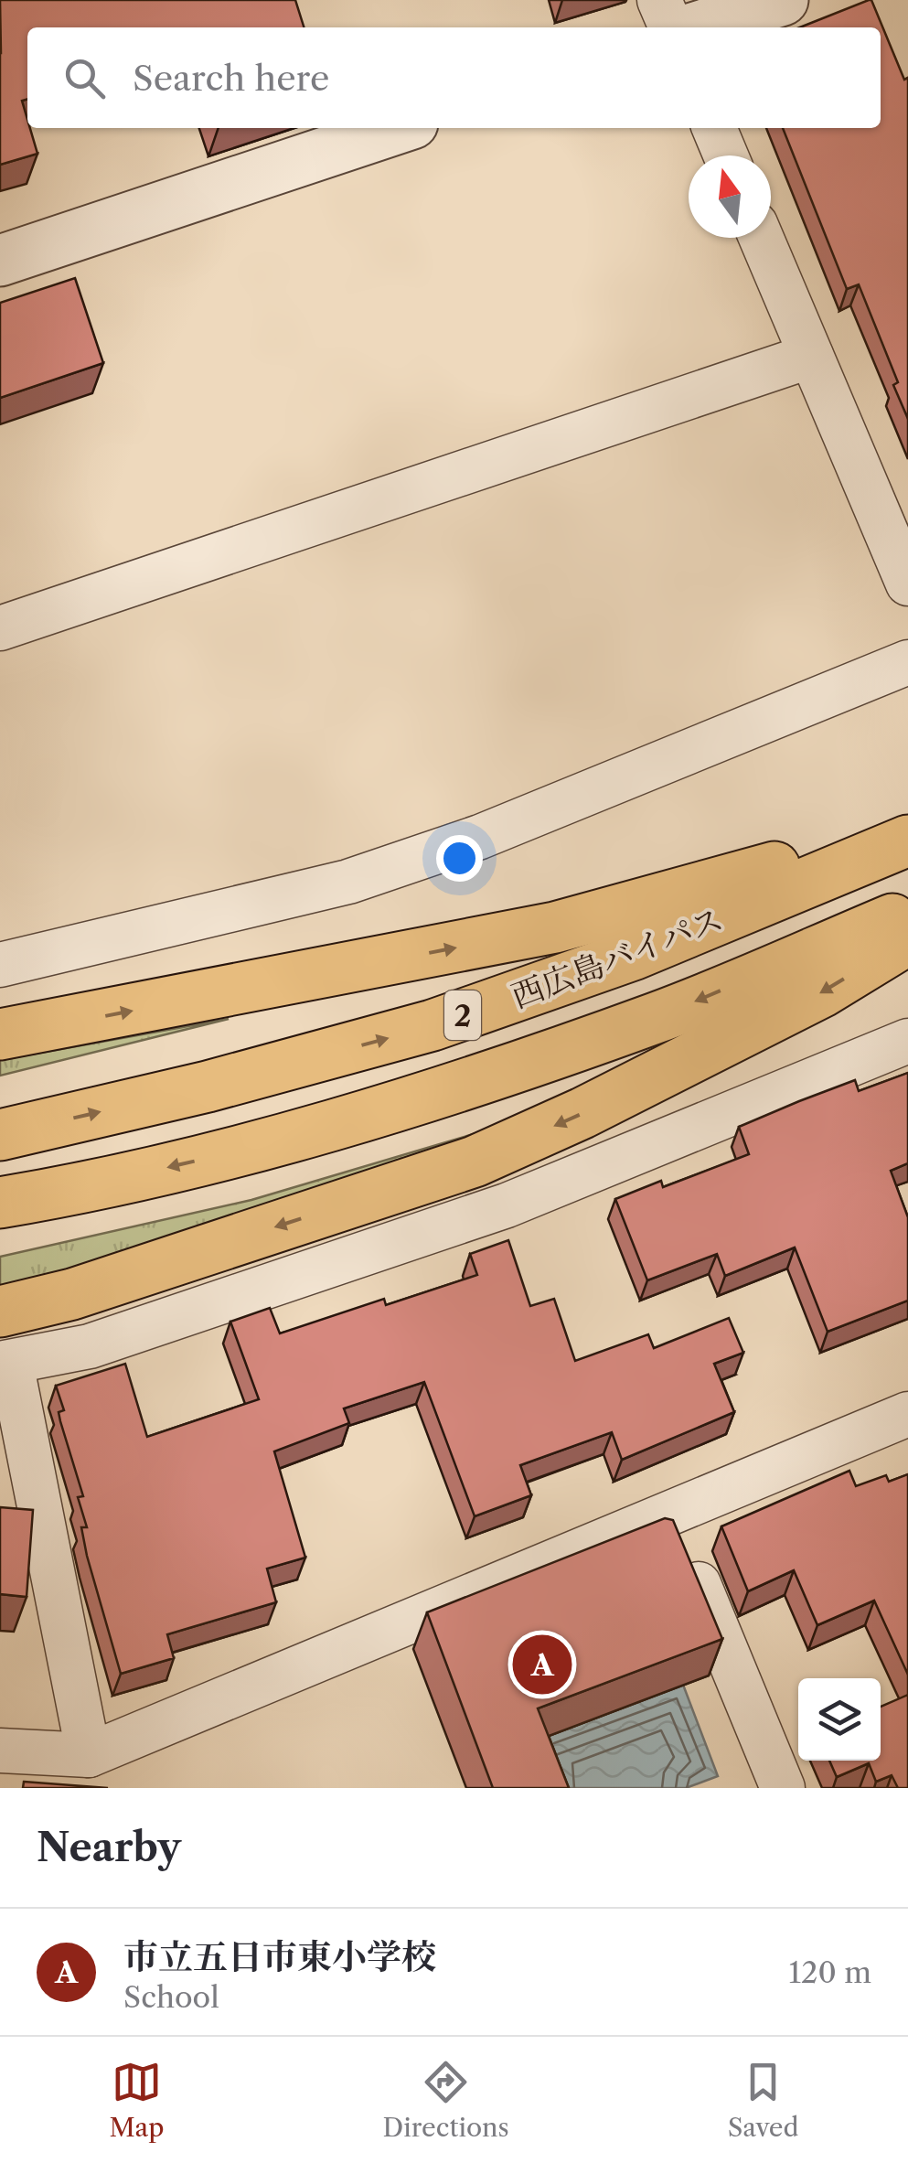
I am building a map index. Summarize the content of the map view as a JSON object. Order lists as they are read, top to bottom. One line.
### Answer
{"streets":{"highway":["西広島バイパス","2"]},"north":"top","page":{"search":"Search here","pins":"A","heading":"Nearby","list":[{"mark":"A","name":"市立五日市東小学校","note":"School","value":"120 m"}],"nav":["Map","Directions","Saved"]}}
